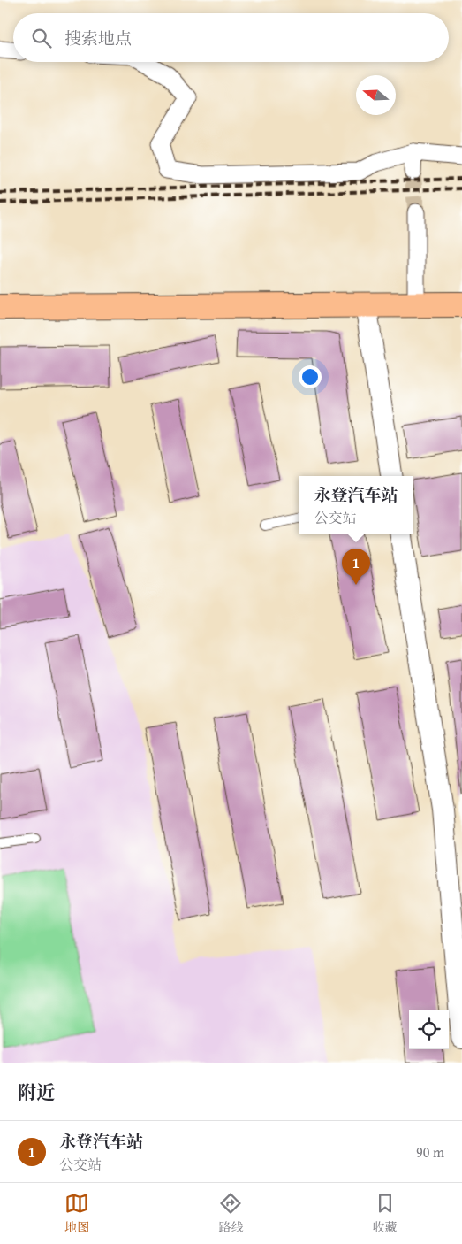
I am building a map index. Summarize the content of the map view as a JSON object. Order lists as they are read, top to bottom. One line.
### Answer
{"north":"left","page":{"search":"搜索地点","popup":["永登汽车站","公交站"],"pins":"1","heading":"附近","list":[{"mark":"1","name":"永登汽车站","note":"公交站","value":"90 m"}],"nav":["地图","路线","收藏"]}}
